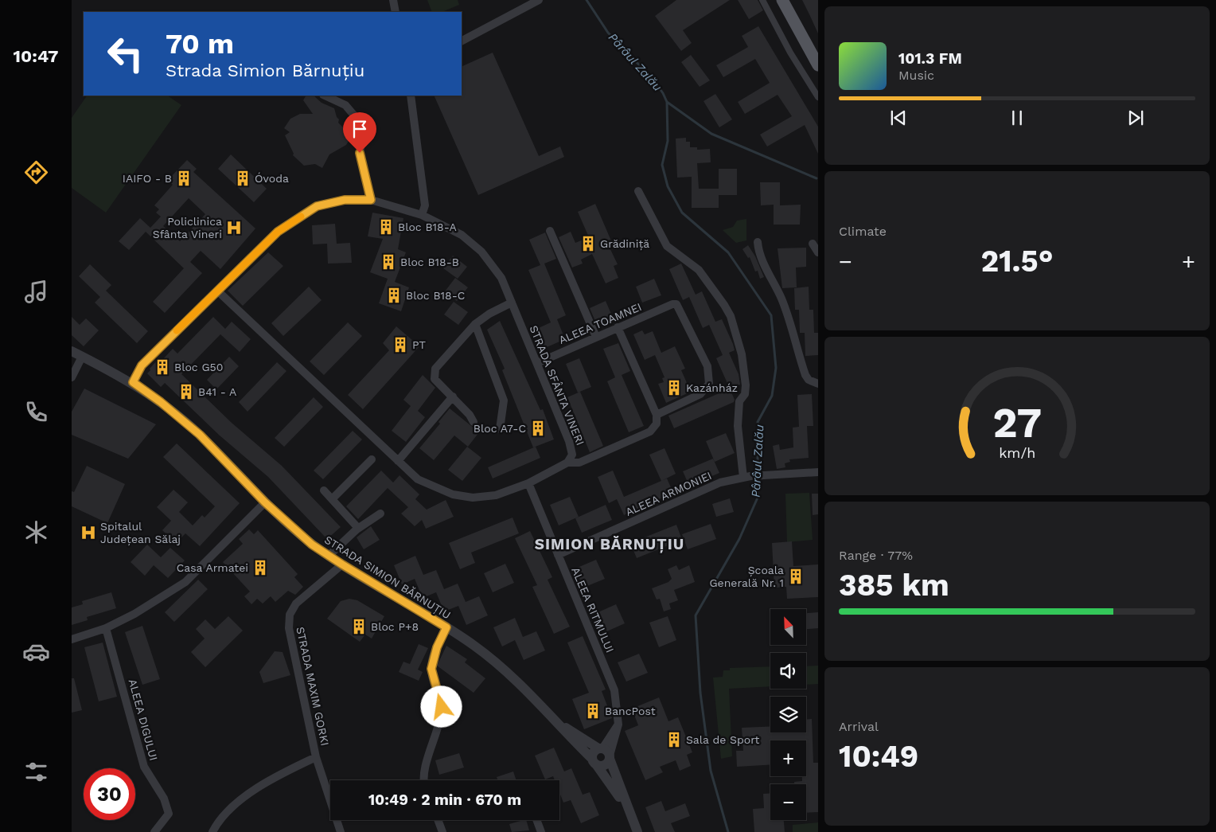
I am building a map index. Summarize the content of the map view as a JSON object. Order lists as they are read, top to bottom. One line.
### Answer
{"streets":{"street":["ALEEA TOAMNEI","STRADA SFÂNTA VINERI","ALEEA ARMONIEI","STRADA SIMION BĂRNUȚIU","ALEEA RITMULUI","STRADA MAXIM GORKI","ALEEA DIGULUI"]},"crossings":[["ALEEA TOAMNEI","STRADA SFÂNTA VINERI"],["STRADA SFÂNTA VINERI","STRADA SIMION BĂRNUȚIU"],["ALEEA ARMONIEI","ALEEA RITMULUI"],["STRADA SIMION BĂRNUȚIU","ALEEA RITMULUI"],["STRADA SIMION BĂRNUȚIU","STRADA MAXIM GORKI"]],"districts":["SIMION BĂRNUȚIU"],"water":["Pârâul Zalău"],"places":{"building":["IAIFO - B","Óvoda","Bloc B18-A","Grădiniță","Bloc B18-B","Bloc B18-C","PT","Bloc G50","Kazánház","B41 - A","Bloc A7-C","Casa Armatei","Școala Generală Nr. 1","Bloc P+8","BancPost","Sala de Sport"],"hospital":["Policlinica Sfânta Vineri","Spitalul Județean Sălaj"]},"north":"top left","page":{"tabs":"10:47","turn":["70 m","Strada Simion Bărnuțiu"],"song":["101.3 FM","Music"],"tile":["Climate",["Range · 77%","385 km"],["Arrival","10:49"]],"heat":["−","21.5°","+"],"map_buttons":["+","−"],"limit":"30","trip":"10:49 · 2 min · 670 m","gauge":["27","km/h"]}}
